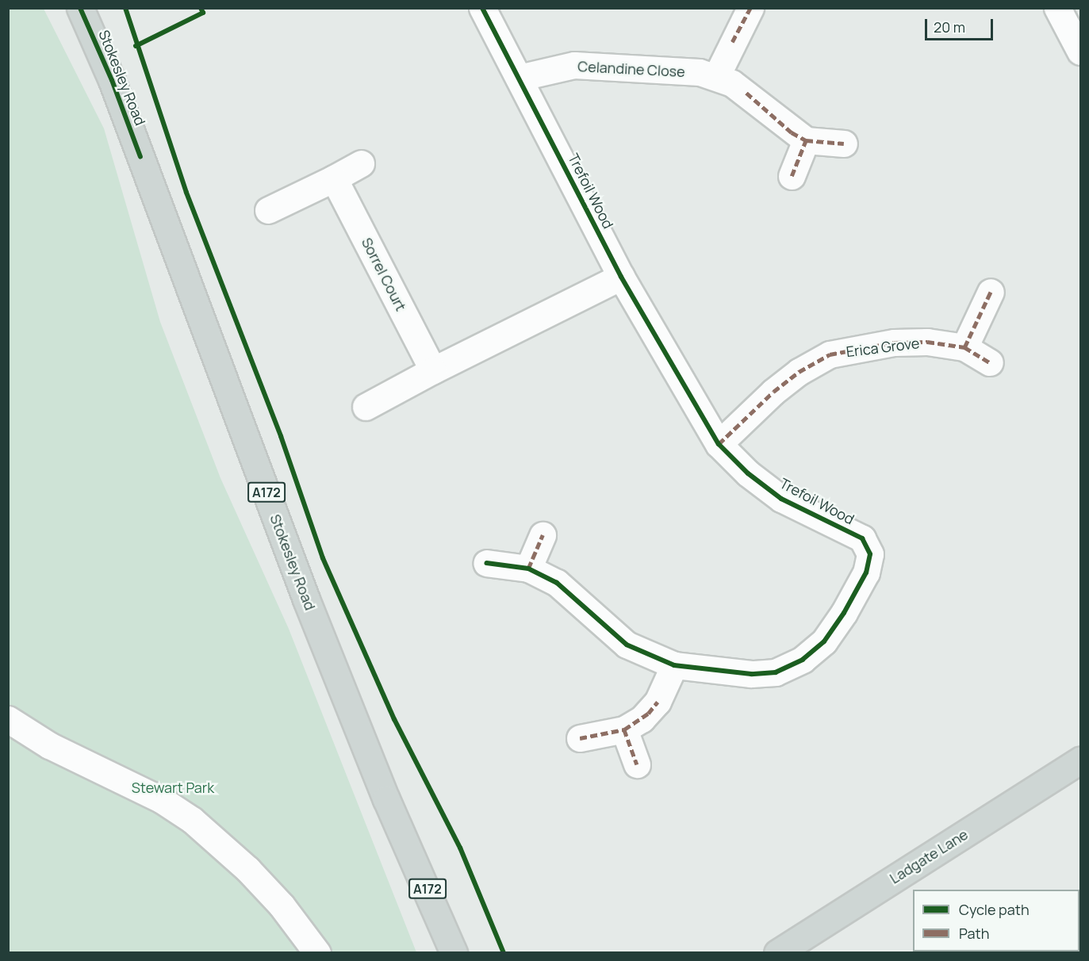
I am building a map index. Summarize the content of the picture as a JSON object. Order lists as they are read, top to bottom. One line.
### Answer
{"streets":{"main road":["Stokesley Road","A172","Ladgate Lane"],"street":["Celandine Close","Trefoil Wood","Sorrel Court","Erica Grove"]},"crossings":[["Celandine Close","Trefoil Wood"],["Trefoil Wood","Erica Grove"]],"parks":["Stewart Park"],"legend":["Cycle path","Path"],"scale_bar":"20 m"}
